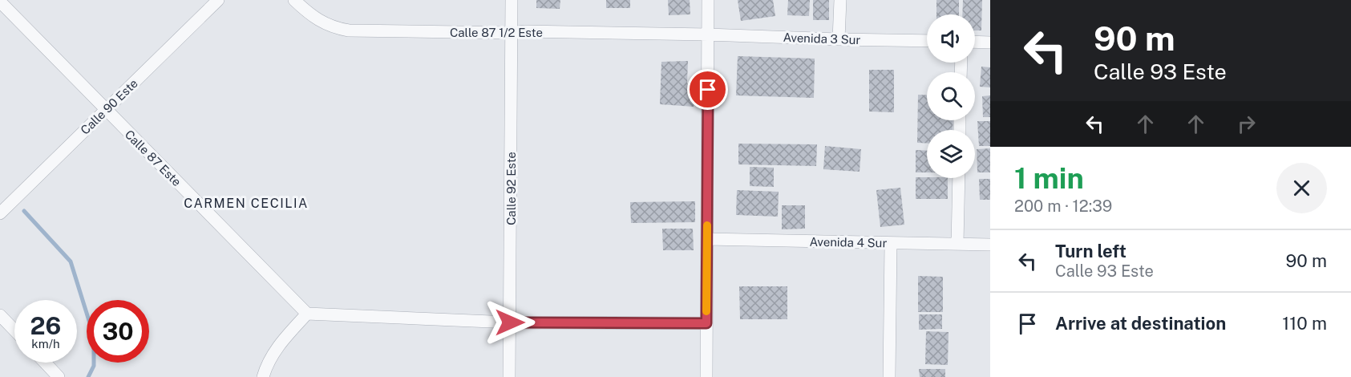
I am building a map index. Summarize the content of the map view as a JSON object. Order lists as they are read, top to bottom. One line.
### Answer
{"streets":{"street":["Calle 87 1/2 Este","Avenida 3 Sur","Calle 90 Este","Calle 87 Este","Calle 92 Este","Avenida 4 Sur"]},"crossings":[["Calle 87 1/2 Este","Avenida 3 Sur"],["Calle 87 1/2 Este","Calle 92 Este"],["Calle 90 Este","Calle 87 Este"]],"districts":["CARMEN CECILIA"],"page":{"turn":["90 m","Calle 93 Este"],"heading":["1 min","200 m · 12:39"],"list":[{"name":"Turn left","note":"Calle 93 Este","value":"90 m"},{"name":"Arrive at destination","value":"110 m"}],"speed":"26 km/h","limit":"30"}}
